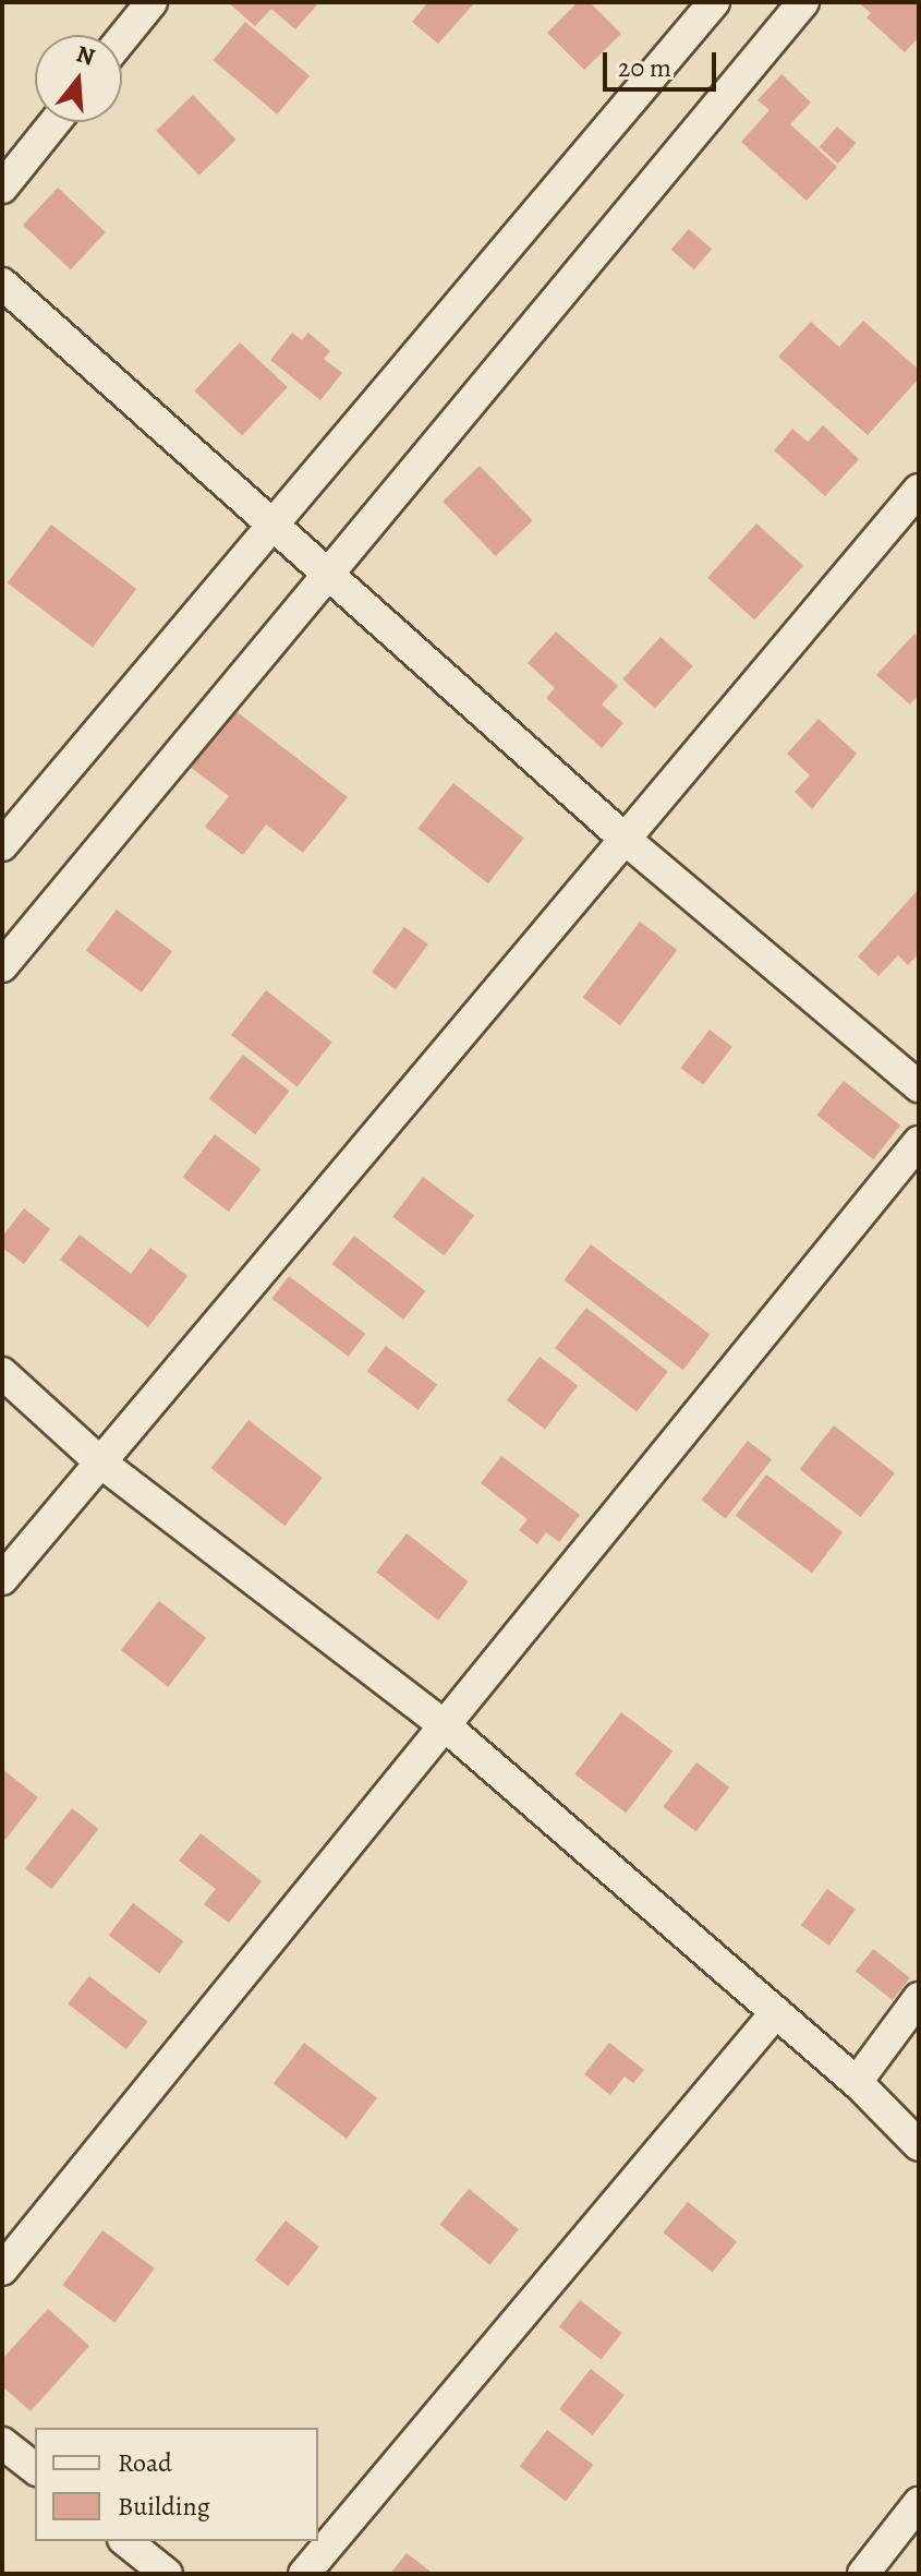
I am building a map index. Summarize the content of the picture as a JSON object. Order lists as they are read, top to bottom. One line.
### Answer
{"legend":["Road","Building"],"scale_bar":"20 m","north":"top"}
